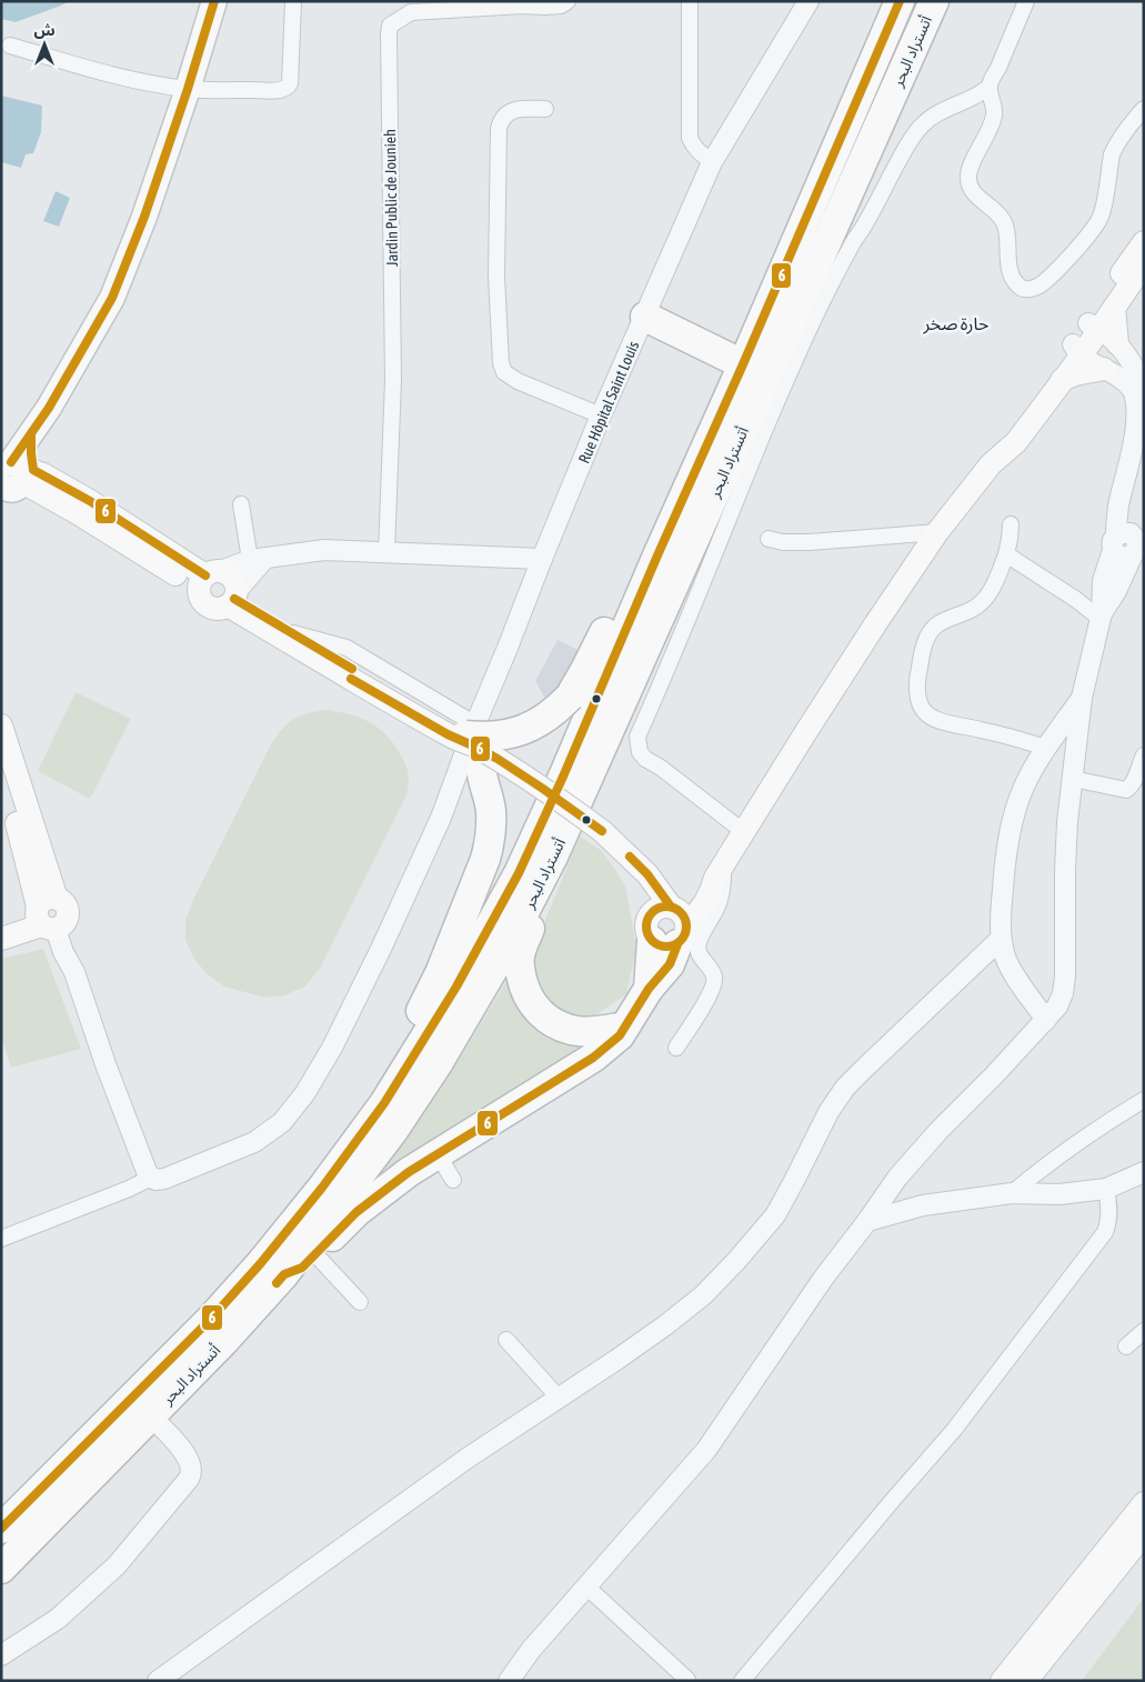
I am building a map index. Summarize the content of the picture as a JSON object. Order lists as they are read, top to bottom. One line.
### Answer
{"streets":{"highway":["أتستراد البحر"],"street":["Jardin Public de Jounieh","Rue Hôpital Saint Louis"]},"districts":["حارة صخر"],"lines":["transit line 6"],"north":"top"}
